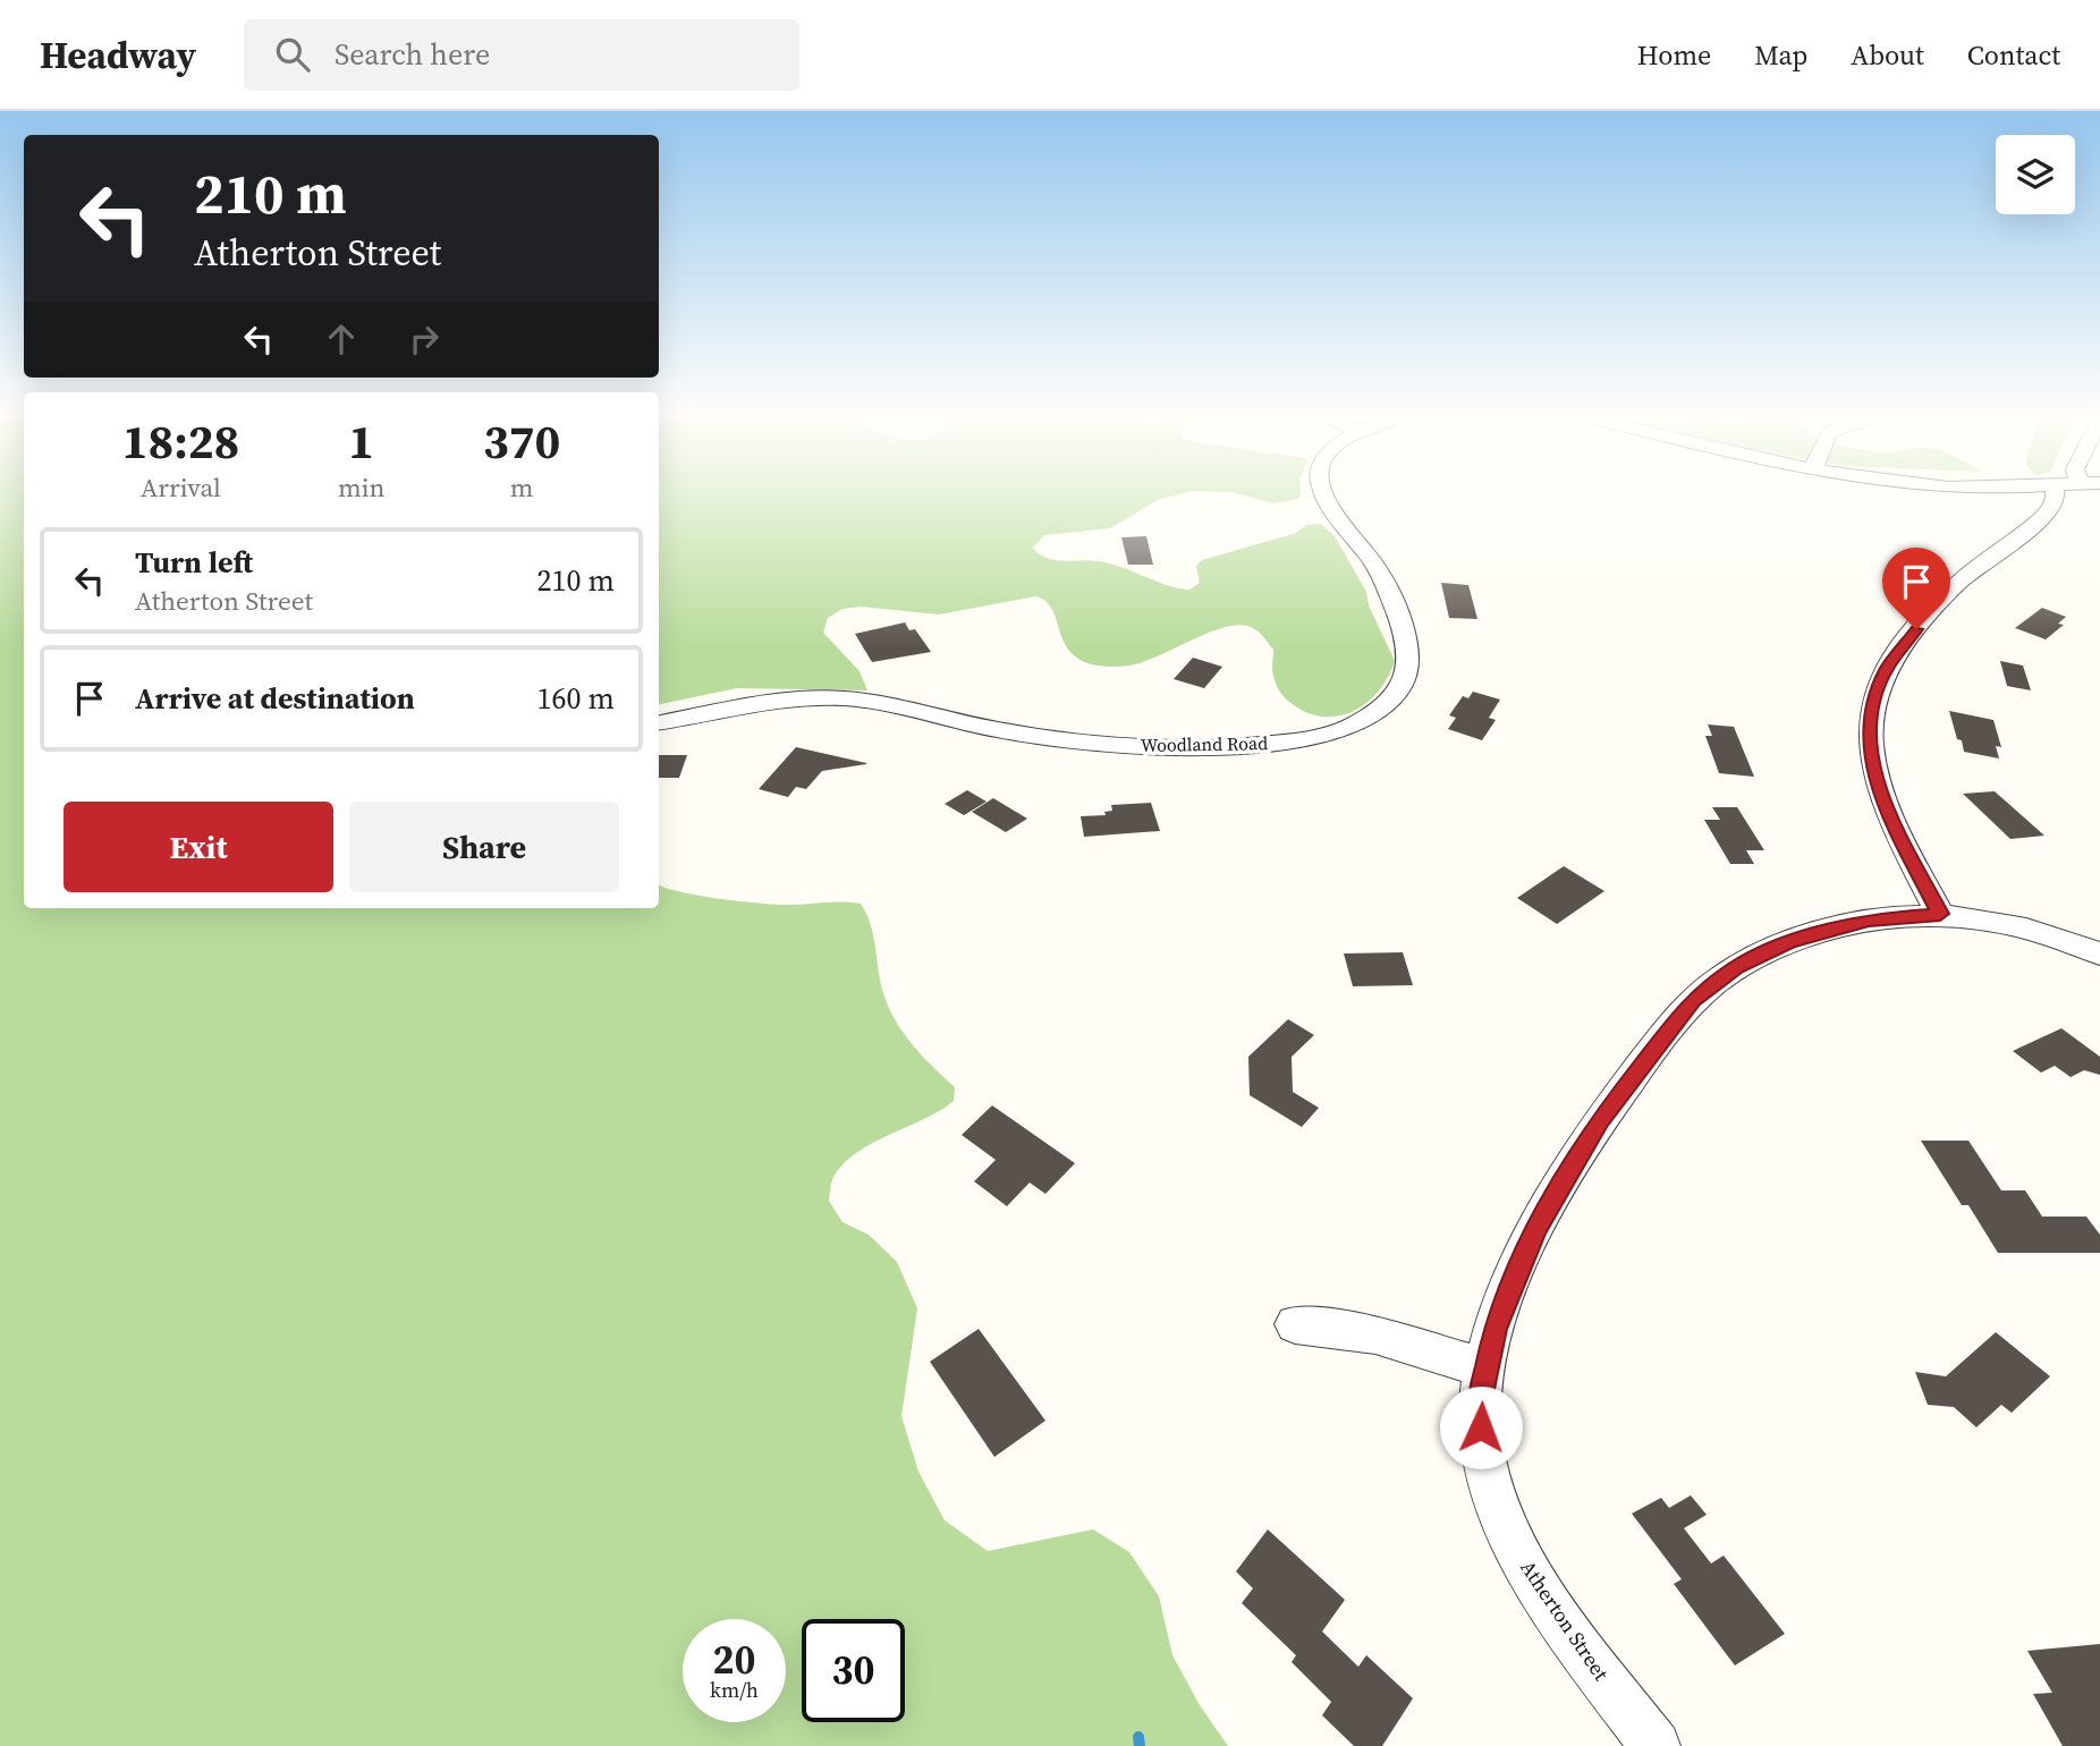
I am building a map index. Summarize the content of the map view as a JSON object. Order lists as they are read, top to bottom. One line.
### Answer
{"streets":{"street":["Woodland Road","Atherton Street"]},"page":{"header":"Headway","search":"Search here","nav":["Home","Map","About","Contact"],"turn":["210 m","Atherton Street"],"eta":["18:28","Arrival","1","min","370","m"],"list":[{"name":"Turn left","note":"Atherton Street","value":"210 m"},{"name":"Arrive at destination","value":"160 m"}],"buttons":["Exit","Share"],"speed":"20 km/h","limit":"30"}}
